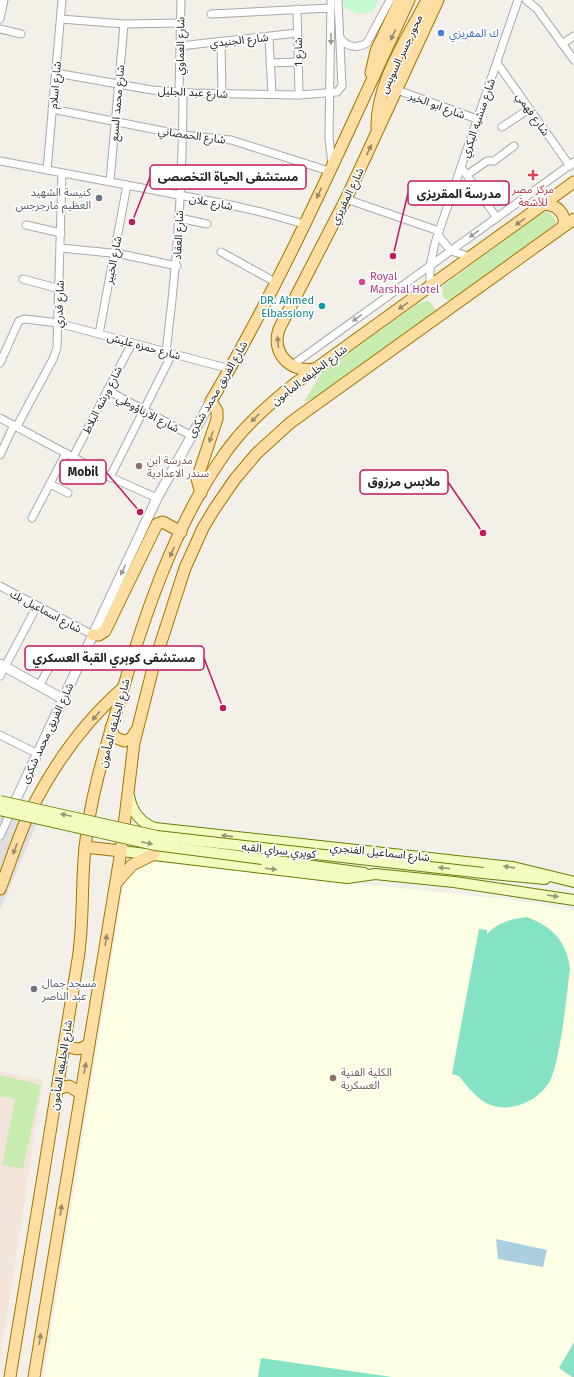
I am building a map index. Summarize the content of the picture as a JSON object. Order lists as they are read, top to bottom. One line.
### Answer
{"streets":{"main road":["محور جسر السويس","شارع المقريزي","شارع الخليفه المأمون","شارع الفريق محمد شكرى","كوبري سراي القبه","شارع اسماعيل الفنجري"],"street":["شارع الجنيدي","شارع العماوي","شارع 1","شارع اسلام","شارع عبد الجليل","شارع محمد السبع","شارع ابو الخير","شارع فهمي","شارع منشيه البكري","شارع الحمصاني","شارع علان","شارع العقاد","شارع الخبير","شارع قدري","شارع حمزه عليش","شارع ورشه البلاط","شارع الارناؤوطي","شارع اسماعيل بك"]},"crossings":[["شارع الجنيدي","شارع العماوي"],["شارع الجنيدي","شارع 1"],["شارع العماوي","شارع عبد الجليل"],["شارع العماوي","شارع العقاد"],["شارع 1","شارع عبد الجليل"],["محور جسر السويس","شارع المقريزي"],["محور جسر السويس","شارع الفريق محمد شكرى"],["شارع اسلام","شارع عبد الجليل"],["شارع اسلام","شارع الحمصاني"],["شارع اسلام","شارع علان"],["شارع عبد الجليل","شارع محمد السبع"],["شارع عبد الجليل","شارع العقاد"],["شارع محمد السبع","شارع الحمصاني"],["شارع محمد السبع","شارع علان"],["شارع ابو الخير","شارع منشيه البكري"],["شارع ابو الخير","شارع المقريزي"],["شارع فهمي","شارع منشيه البكري"],["شارع منشيه البكري","شارع الخليفه المأمون"],["شارع الحمصاني","شارع العقاد"],["شارع الحمصاني","شارع الفريق محمد شكرى"],["شارع علان","شارع العقاد"],["شارع علان","شارع الخبير"],["شارع علان","شارع قدري"],["شارع علان","شارع الفريق محمد شكرى"],["شارع العقاد","شارع حمزه عليش"],["شارع العقاد","شارع الارناؤوطي"],["شارع الخبير","شارع حمزه عليش"],["شارع قدري","شارع حمزه عليش"],["شارع حمزه عليش","شارع الفريق محمد شكرى"],["شارع حمزه عليش","شارع ورشه البلاط"],["شارع الفريق محمد شكرى","شارع الارناؤوطي"],["شارع الفريق محمد شكرى","شارع اسماعيل بك"],["شارع ورشه البلاط","شارع الارناؤوطي"],["كوبري سراي القبه","شارع اسماعيل الفنجري"]],"one_way":["شارع المقريزي"],"places":{"other":["ك المقريزي","كنيسة الشهيد العظيم مارجرجس","مستشفى الحياة التخصصى","مدرسة المقريزى","Royal Marshal Hotel","DR. Ahmed Elbassiony","مدرسة ابن سندر الاعدادية","Mobil","ملابس مرزوق","مستشفى كوبري القبة العسكري","مسجد جمال عبد الناصر","الكلية الفنية العسكرية"],"health":["مركز مصر للأشعة"]}}
